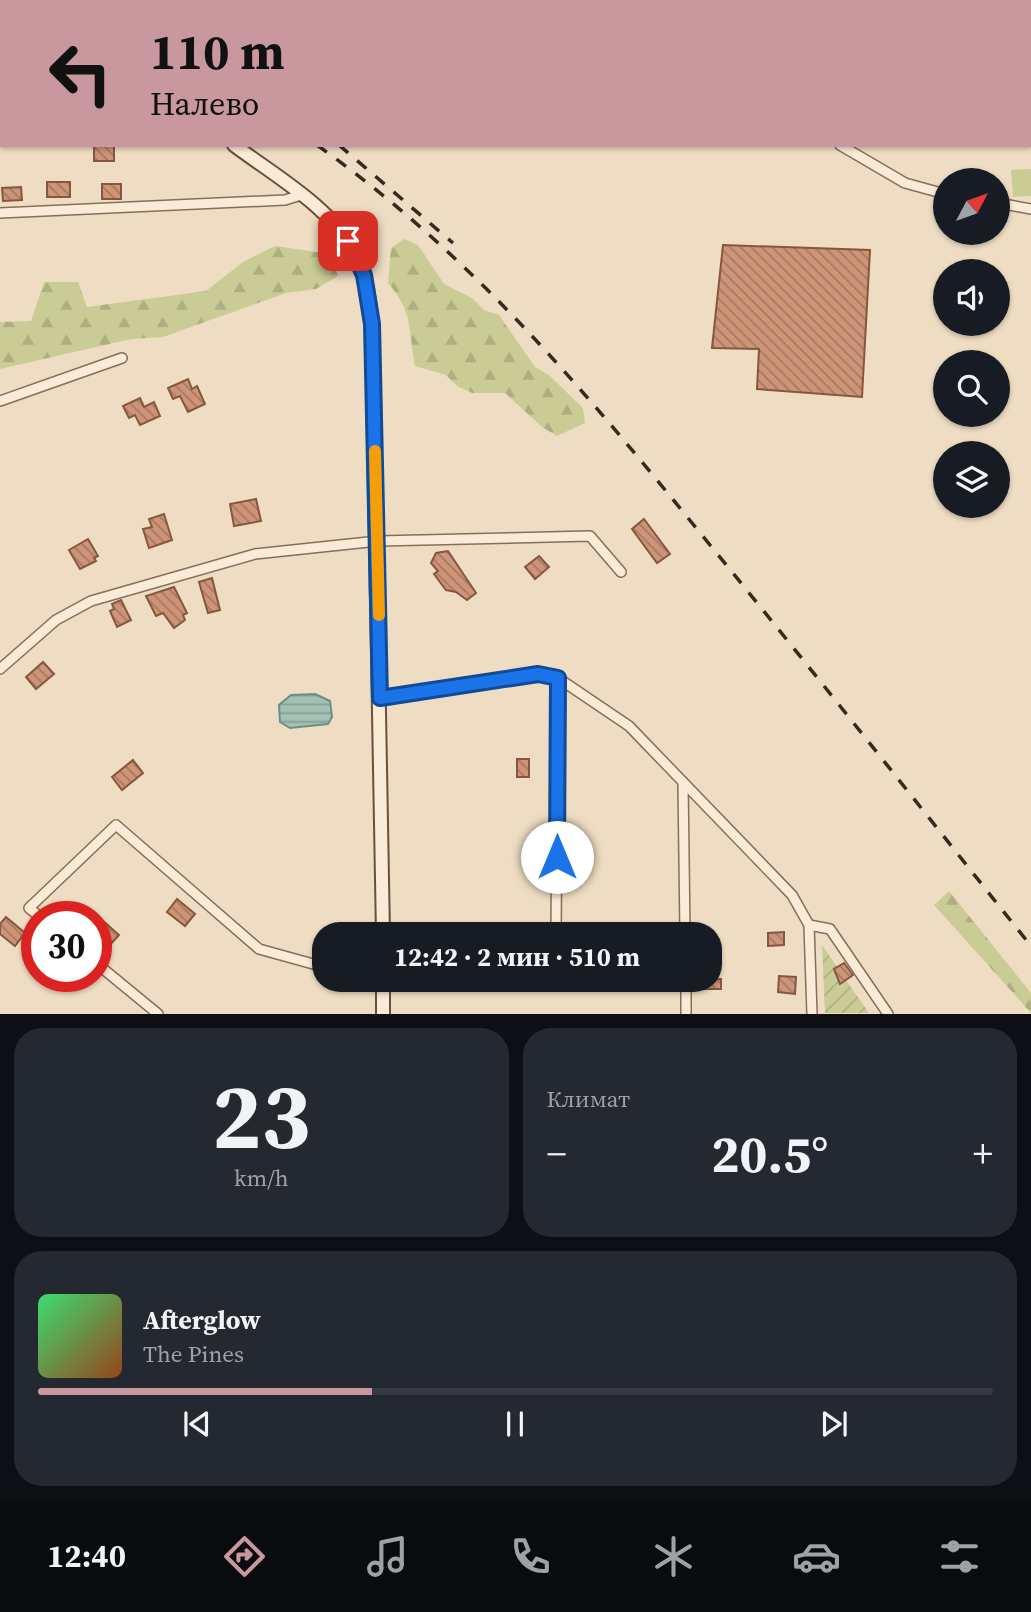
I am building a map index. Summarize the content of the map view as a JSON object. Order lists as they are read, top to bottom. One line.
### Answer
{"north":"top right","page":{"turn":["110 m","Налево"],"limit":"30","trip":"12:42 · 2 мин · 510 m","tile":[["23","km/h"],"Климат"],"heat":["−","20.5°","+"],"song":["Afterglow","The Pines"],"tabs":"12:40"}}
